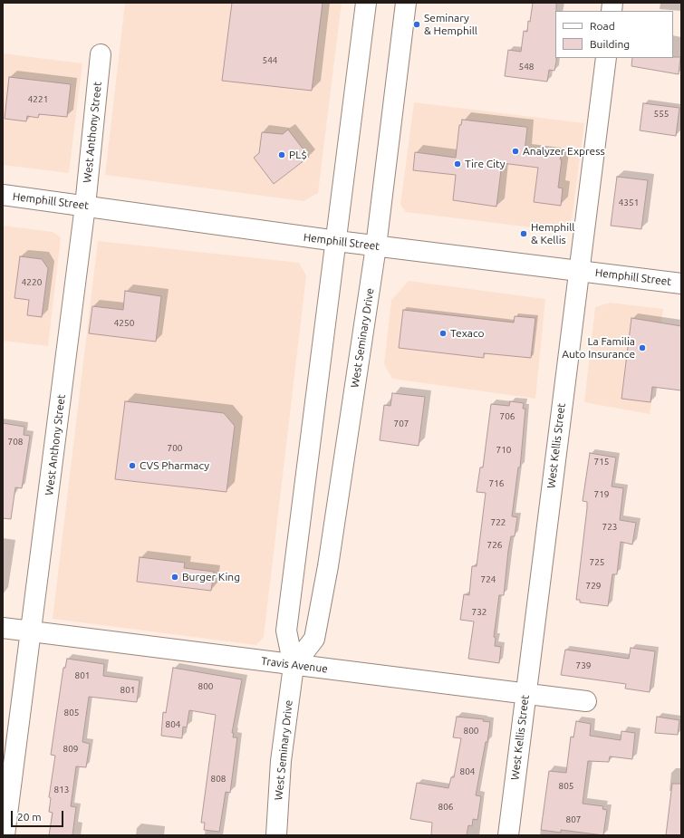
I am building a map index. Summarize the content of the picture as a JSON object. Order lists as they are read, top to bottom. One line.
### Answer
{"streets":{"main road":["West Anthony Street","Hemphill Street","West Seminary Drive","West Kellis Street","Travis Avenue"]},"crossings":[["West Anthony Street","Hemphill Street"],["West Anthony Street","Travis Avenue"],["Hemphill Street","West Seminary Drive"],["Hemphill Street","West Kellis Street"],["West Seminary Drive","Travis Avenue"],["West Kellis Street","Travis Avenue"]],"places":["Seminary & Hemphill","Analyzer Express","PL$","Tire City","Hemphill & Kellis","Texaco","La Familia Auto Insurance","CVS Pharmacy","Burger King"],"house_numbers":["544","548","4221","555","4351","4220","4250","706","707","708","700","710","715","716","719","722","723","726","725","724","729","732","739","801","800","801","805","804","800","809","804","808","805","813","806","807"],"legend":["Road","Building"],"scale_bar":"20 m"}
